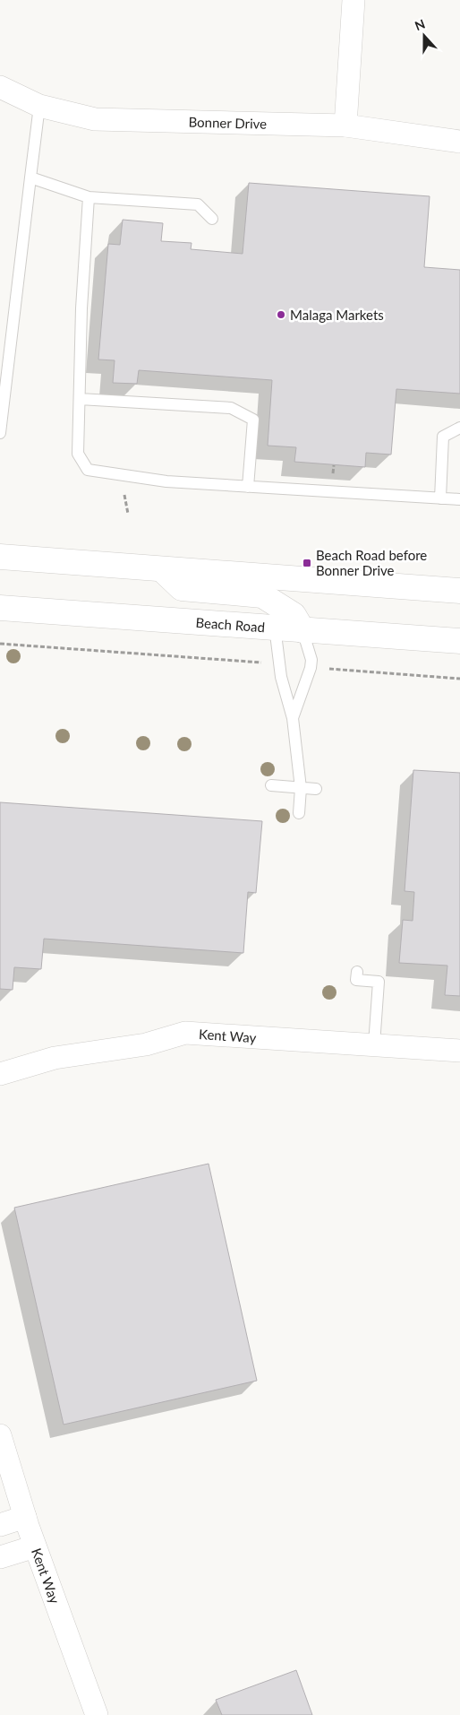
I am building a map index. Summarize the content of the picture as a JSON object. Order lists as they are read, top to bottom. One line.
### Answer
{"streets":{"main road":["Beach Road"],"street":["Bonner Drive","Kent Way"]},"places":{"other":["Malaga Markets"],"transit":["Beach Road before Bonner Drive"]},"north":"top"}
